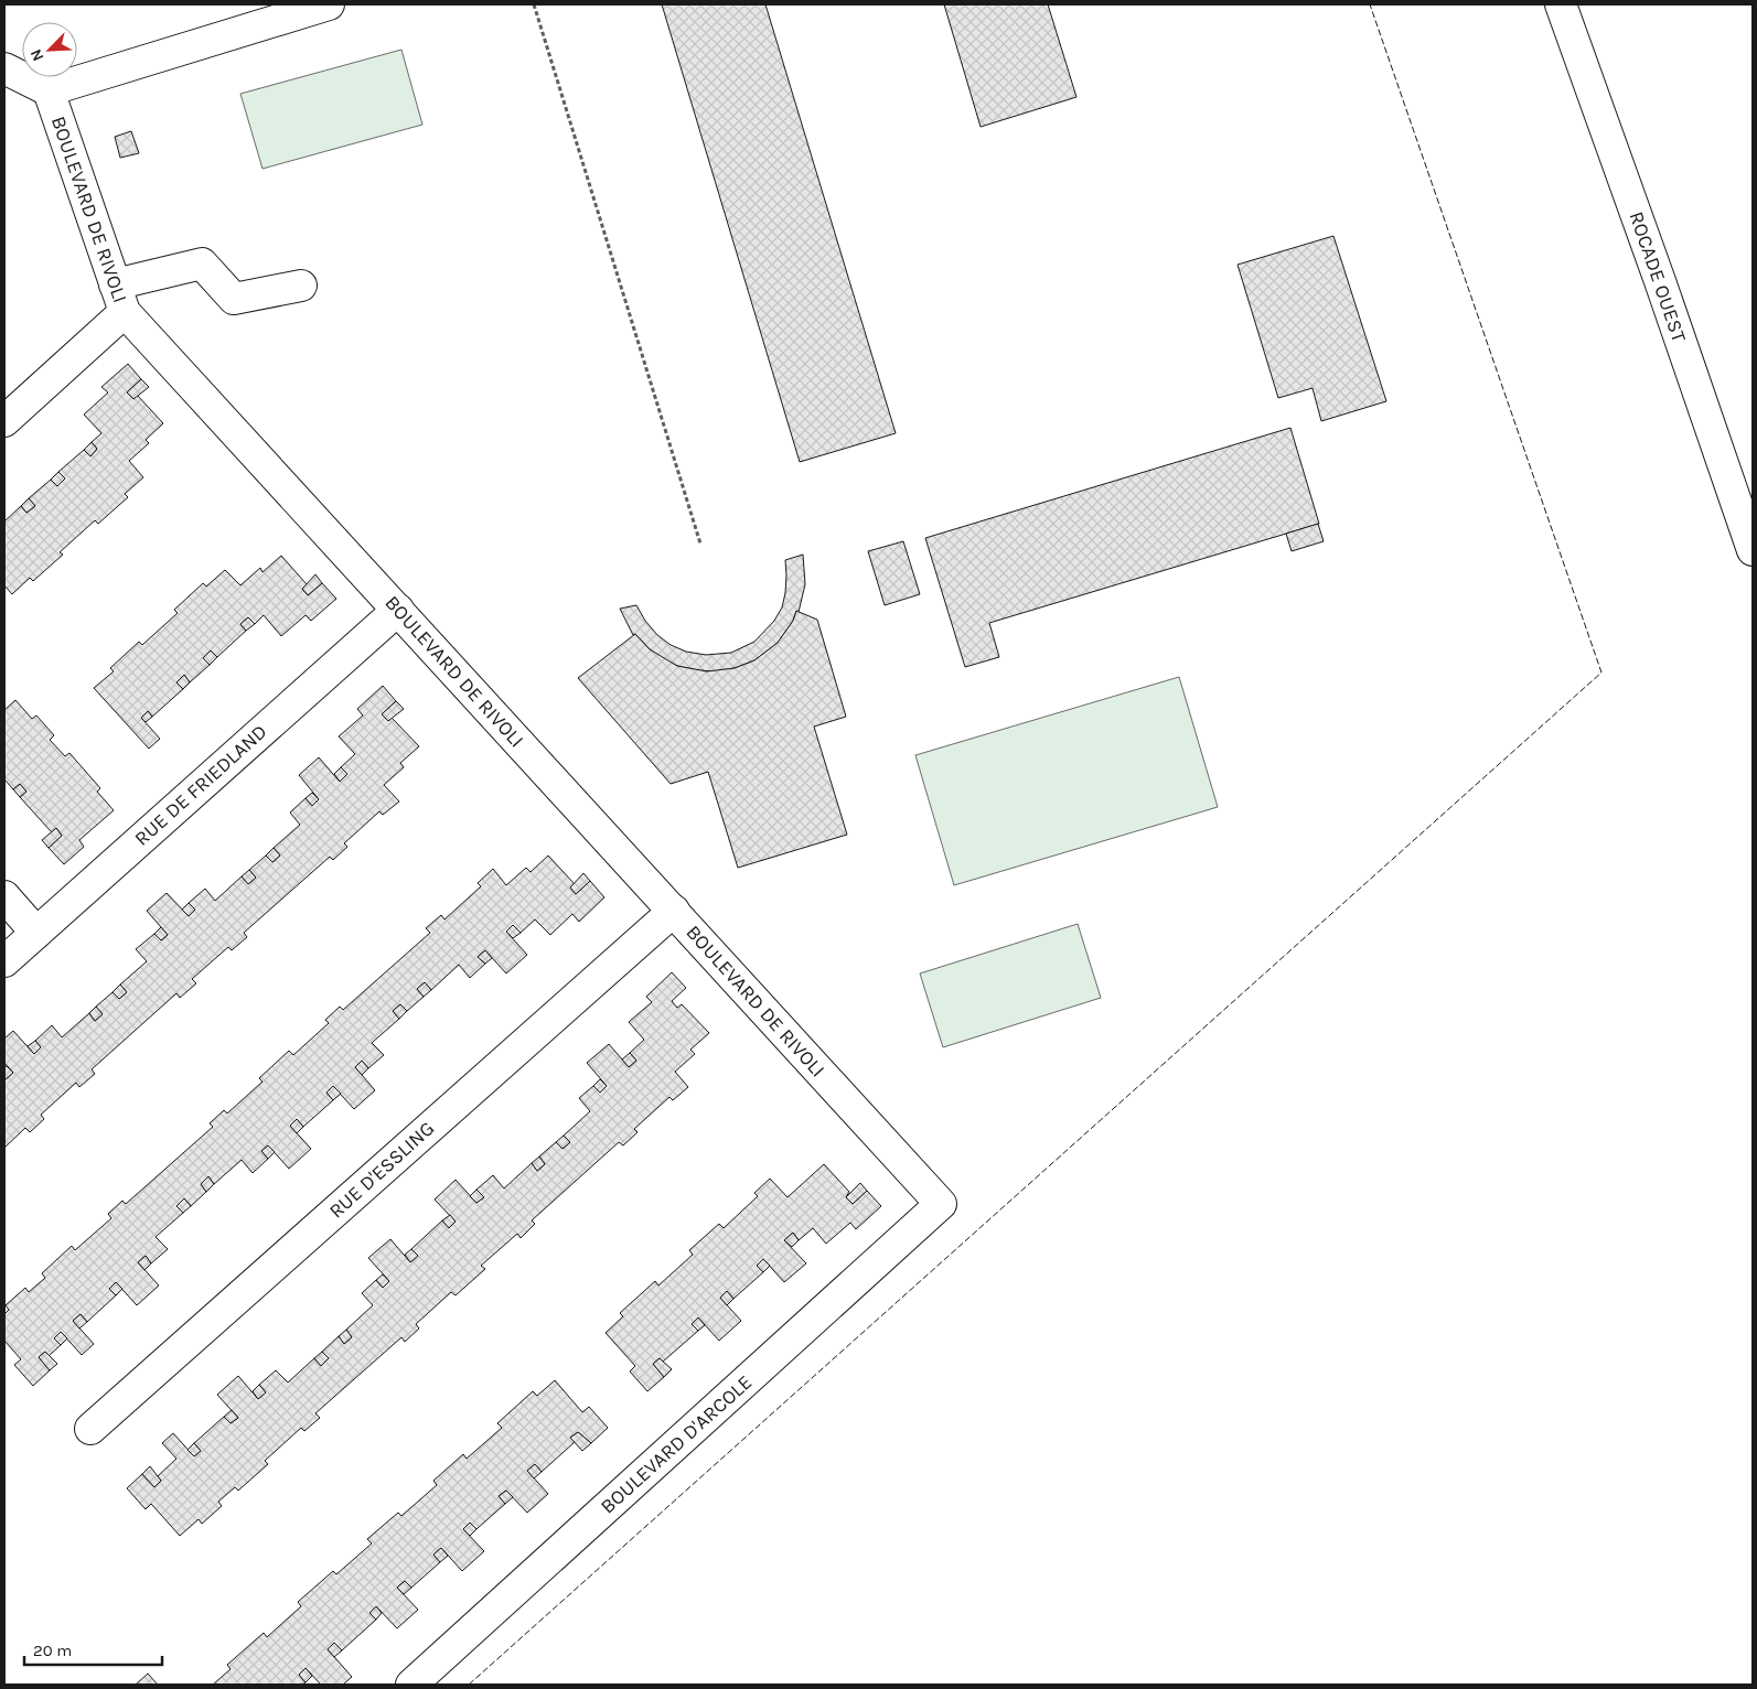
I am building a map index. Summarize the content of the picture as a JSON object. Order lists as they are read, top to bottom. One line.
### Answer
{"streets":{"street":["BOULEVARD DE RIVOLI","ROCADE OUEST","RUE DE FRIEDLAND","RUE D'ESSLING","BOULEVARD D'ARCOLE"]},"crossings":[["BOULEVARD DE RIVOLI","RUE DE FRIEDLAND"],["BOULEVARD DE RIVOLI","RUE D'ESSLING"],["BOULEVARD DE RIVOLI","BOULEVARD D'ARCOLE"]],"scale_bar":"20 m","north":"bottom left"}
